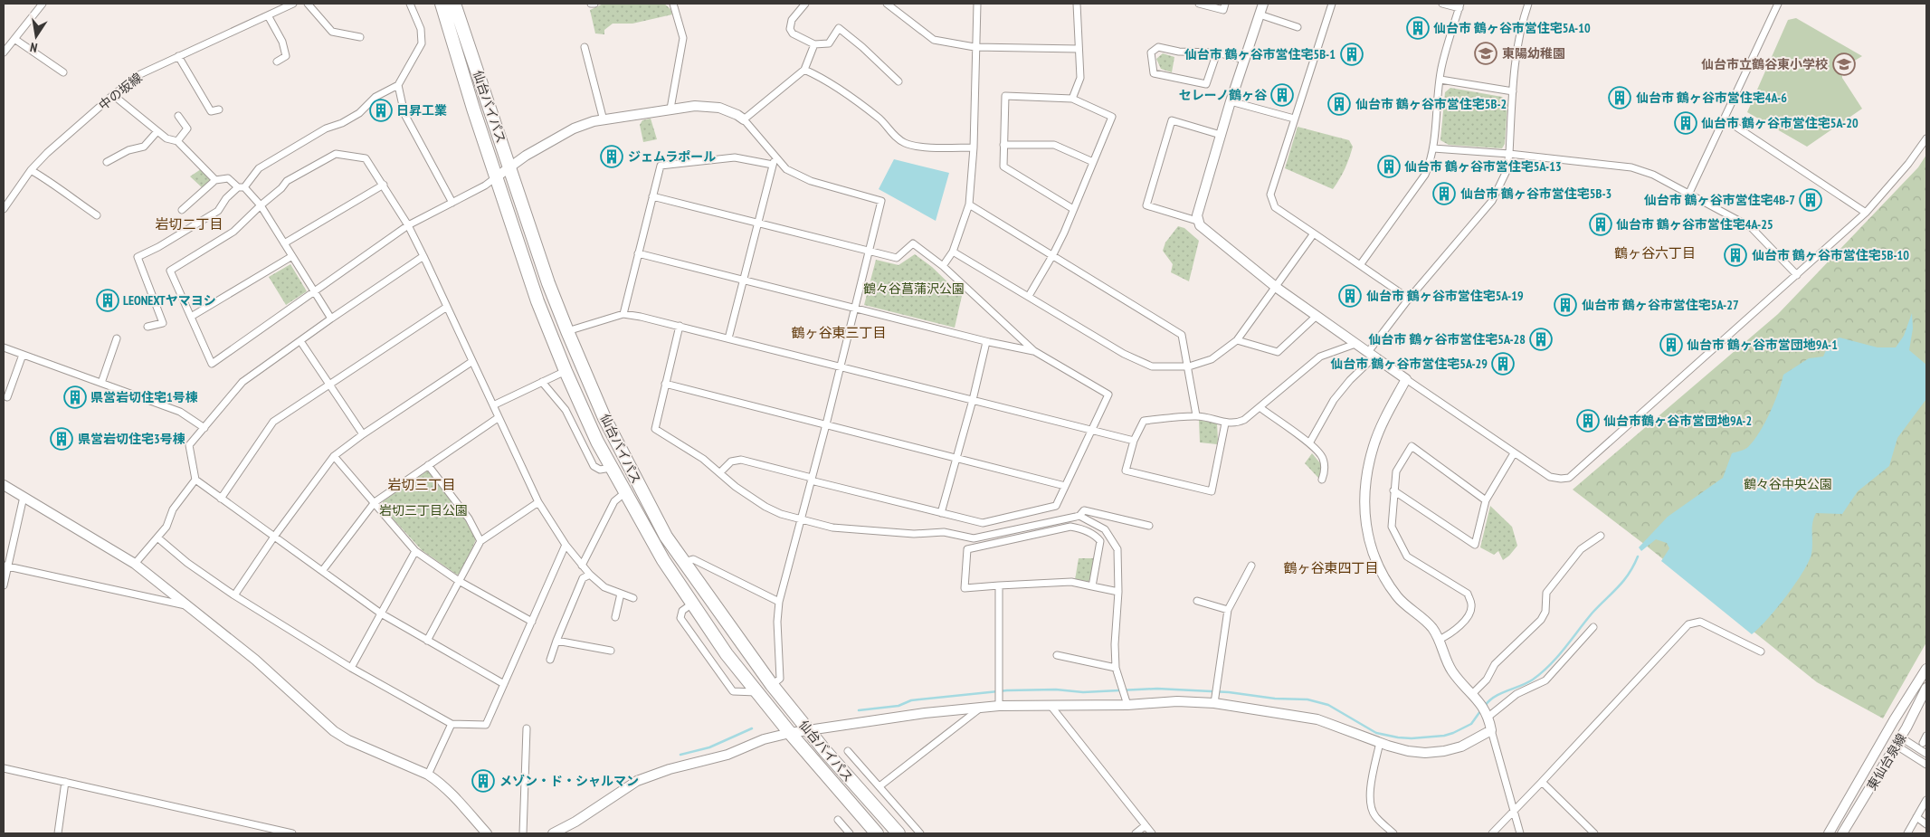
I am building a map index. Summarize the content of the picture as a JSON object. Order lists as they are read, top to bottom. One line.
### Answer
{"streets":{"highway":["仙台バイパス"],"street":["中の坂線","東仙台泉線"]},"districts":["岩切二丁目","鶴ヶ谷六丁目","鶴ヶ谷東三丁目","岩切三丁目","鶴ヶ谷東四丁目"],"parks":["鶴々谷菖蒲沢公園","鶴々谷中央公園","岩切三丁目公園"],"places":{"building":["仙台市 鶴ヶ谷市営住宅5A-10","仙台市 鶴ヶ谷市営住宅5B-1","セレーノ鶴ヶ谷","仙台市 鶴ヶ谷市営住宅4A-6","仙台市 鶴ヶ谷市営住宅5B-2","日昇工業","仙台市 鶴ヶ谷市営住宅5A-20","ジェムラポール","仙台市 鶴ヶ谷市営住宅5A-13","仙台市 鶴ヶ谷市営住宅5B-3","仙台市 鶴ヶ谷市営住宅4B-7","仙台市 鶴ヶ谷市営住宅4A-25","仙台市 鶴ヶ谷市営住宅5B-10","仙台市 鶴ヶ谷市営住宅5A-19","LEONEXTヤマヨシ","仙台市 鶴ヶ谷市営住宅5A-27","仙台市 鶴ヶ谷市営住宅5A-28","仙台市 鶴ヶ谷市営団地9A-1","仙台市 鶴ヶ谷市営住宅5A-29","県営岩切住宅1号棟","仙台市鶴ヶ谷市営団地9A-2","県営岩切住宅3号棟","メゾン・ド・シャルマン"],"school or university":["東陽幼稚園","仙台市立鶴谷東小学校"]},"north":"bottom"}
